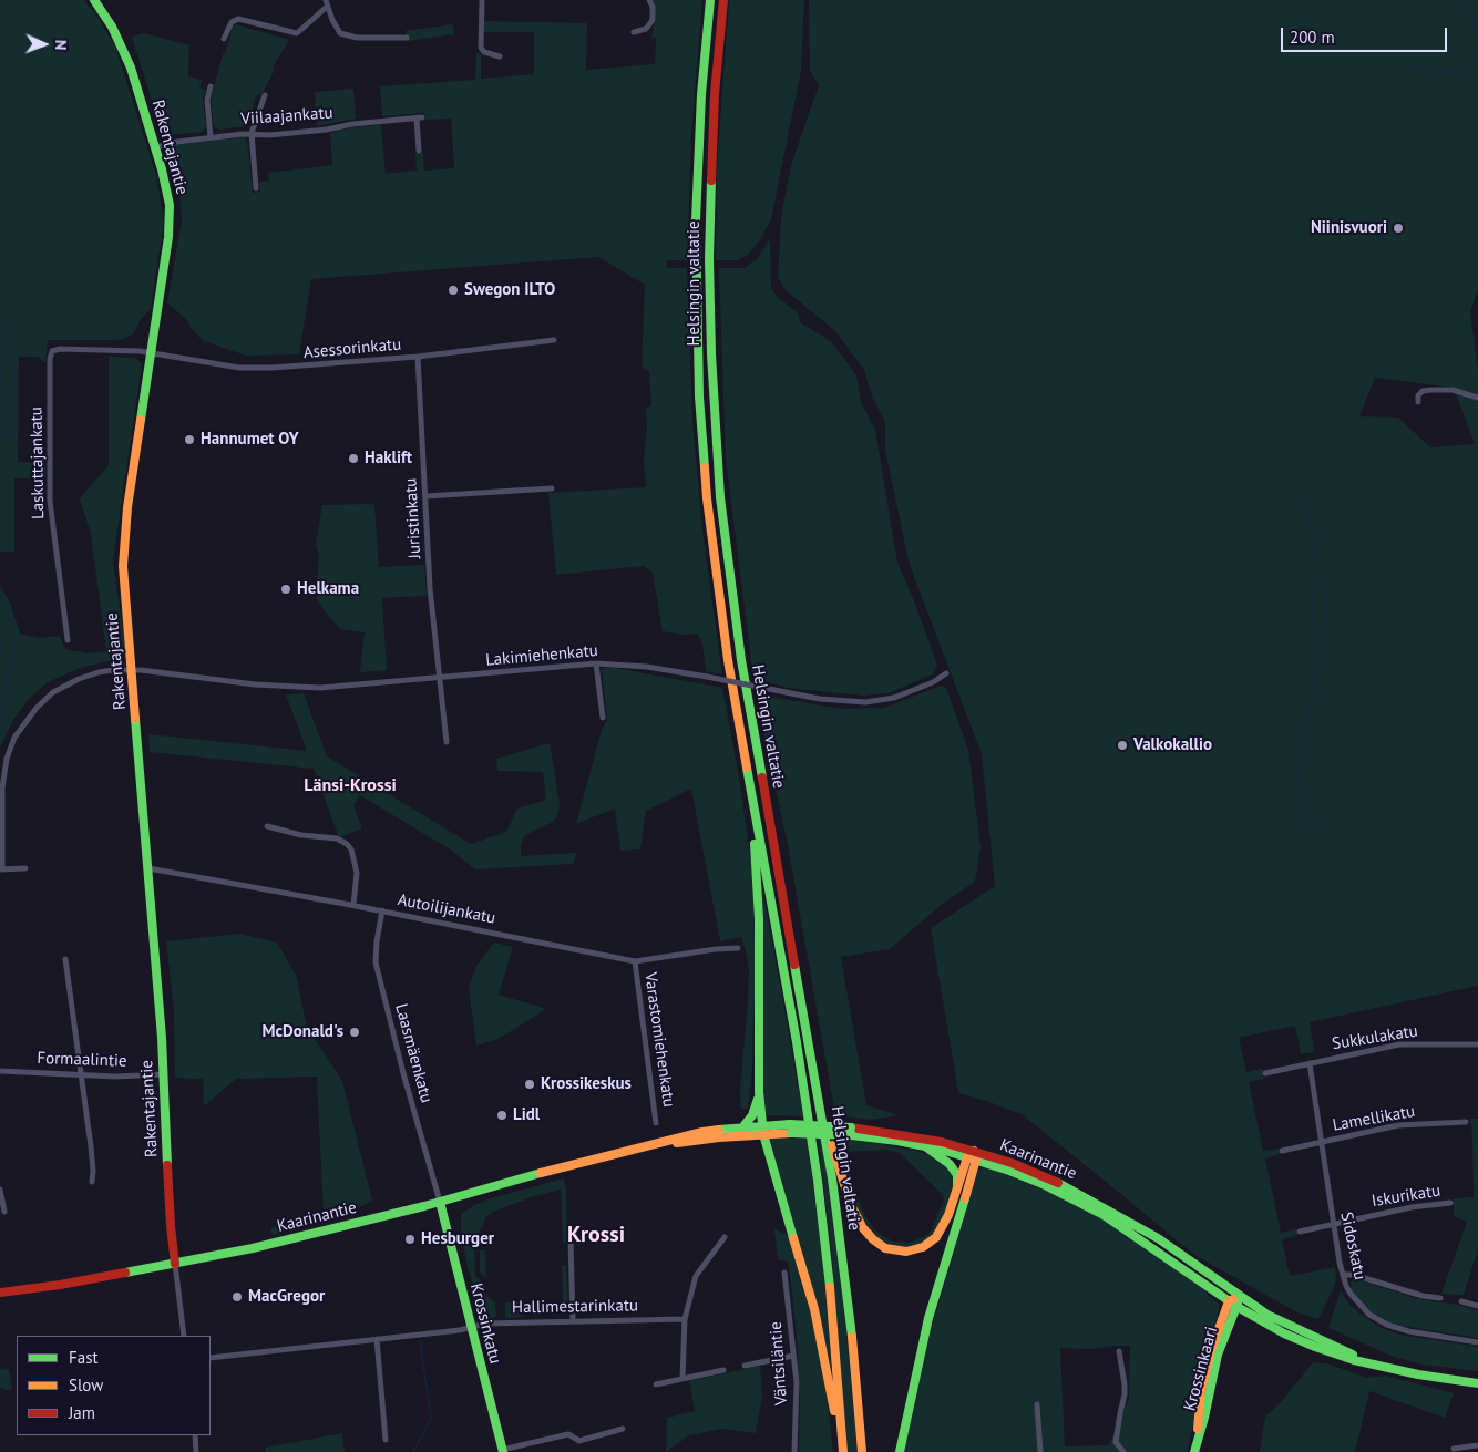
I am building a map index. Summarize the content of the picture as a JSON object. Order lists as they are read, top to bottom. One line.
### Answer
{"streets":{"main road":["Rakentajantie","Helsingin valtatie","Kaarinantie","Krossinkatu","Krossinkaari"],"street":["Viilaajankatu","Asessorinkatu","Laskuttajankatu","Juristinkatu","Lakimiehenkatu","Autoilijankatu","Sukkulakatu","Varastomiehenkatu","Laasmäenkatu","Formaalintie","Lamellikatu","Iskurikatu","Sidoskatu","Hallimestarinkatu","Väntsiläntie"]},"crossings":[["Viilaajankatu","Rakentajantie"],["Rakentajantie","Asessorinkatu"],["Rakentajantie","Lakimiehenkatu"],["Rakentajantie","Autoilijankatu"],["Rakentajantie","Formaalintie"],["Rakentajantie","Kaarinantie"],["Asessorinkatu","Laskuttajankatu"],["Asessorinkatu","Juristinkatu"],["Juristinkatu","Lakimiehenkatu"],["Autoilijankatu","Varastomiehenkatu"],["Autoilijankatu","Laasmäenkatu"],["Sukkulakatu","Sidoskatu"],["Laasmäenkatu","Kaarinantie"],["Laasmäenkatu","Krossinkatu"],["Lamellikatu","Sidoskatu"],["Kaarinantie","Krossinkatu"],["Kaarinantie","Krossinkaari"],["Iskurikatu","Sidoskatu"],["Hallimestarinkatu","Krossinkatu"]],"districts":["Länsi-Krossi","Krossi"],"places":["Niinisvuori","Swegon ILTO","Hannumet OY","Haklift","Helkama","Valkokallio","McDonald's","Krossikeskus","Lidl","Hesburger","MacGregor"],"legend":["Fast","Slow","Jam"],"scale_bar":"200 m","north":"right"}
